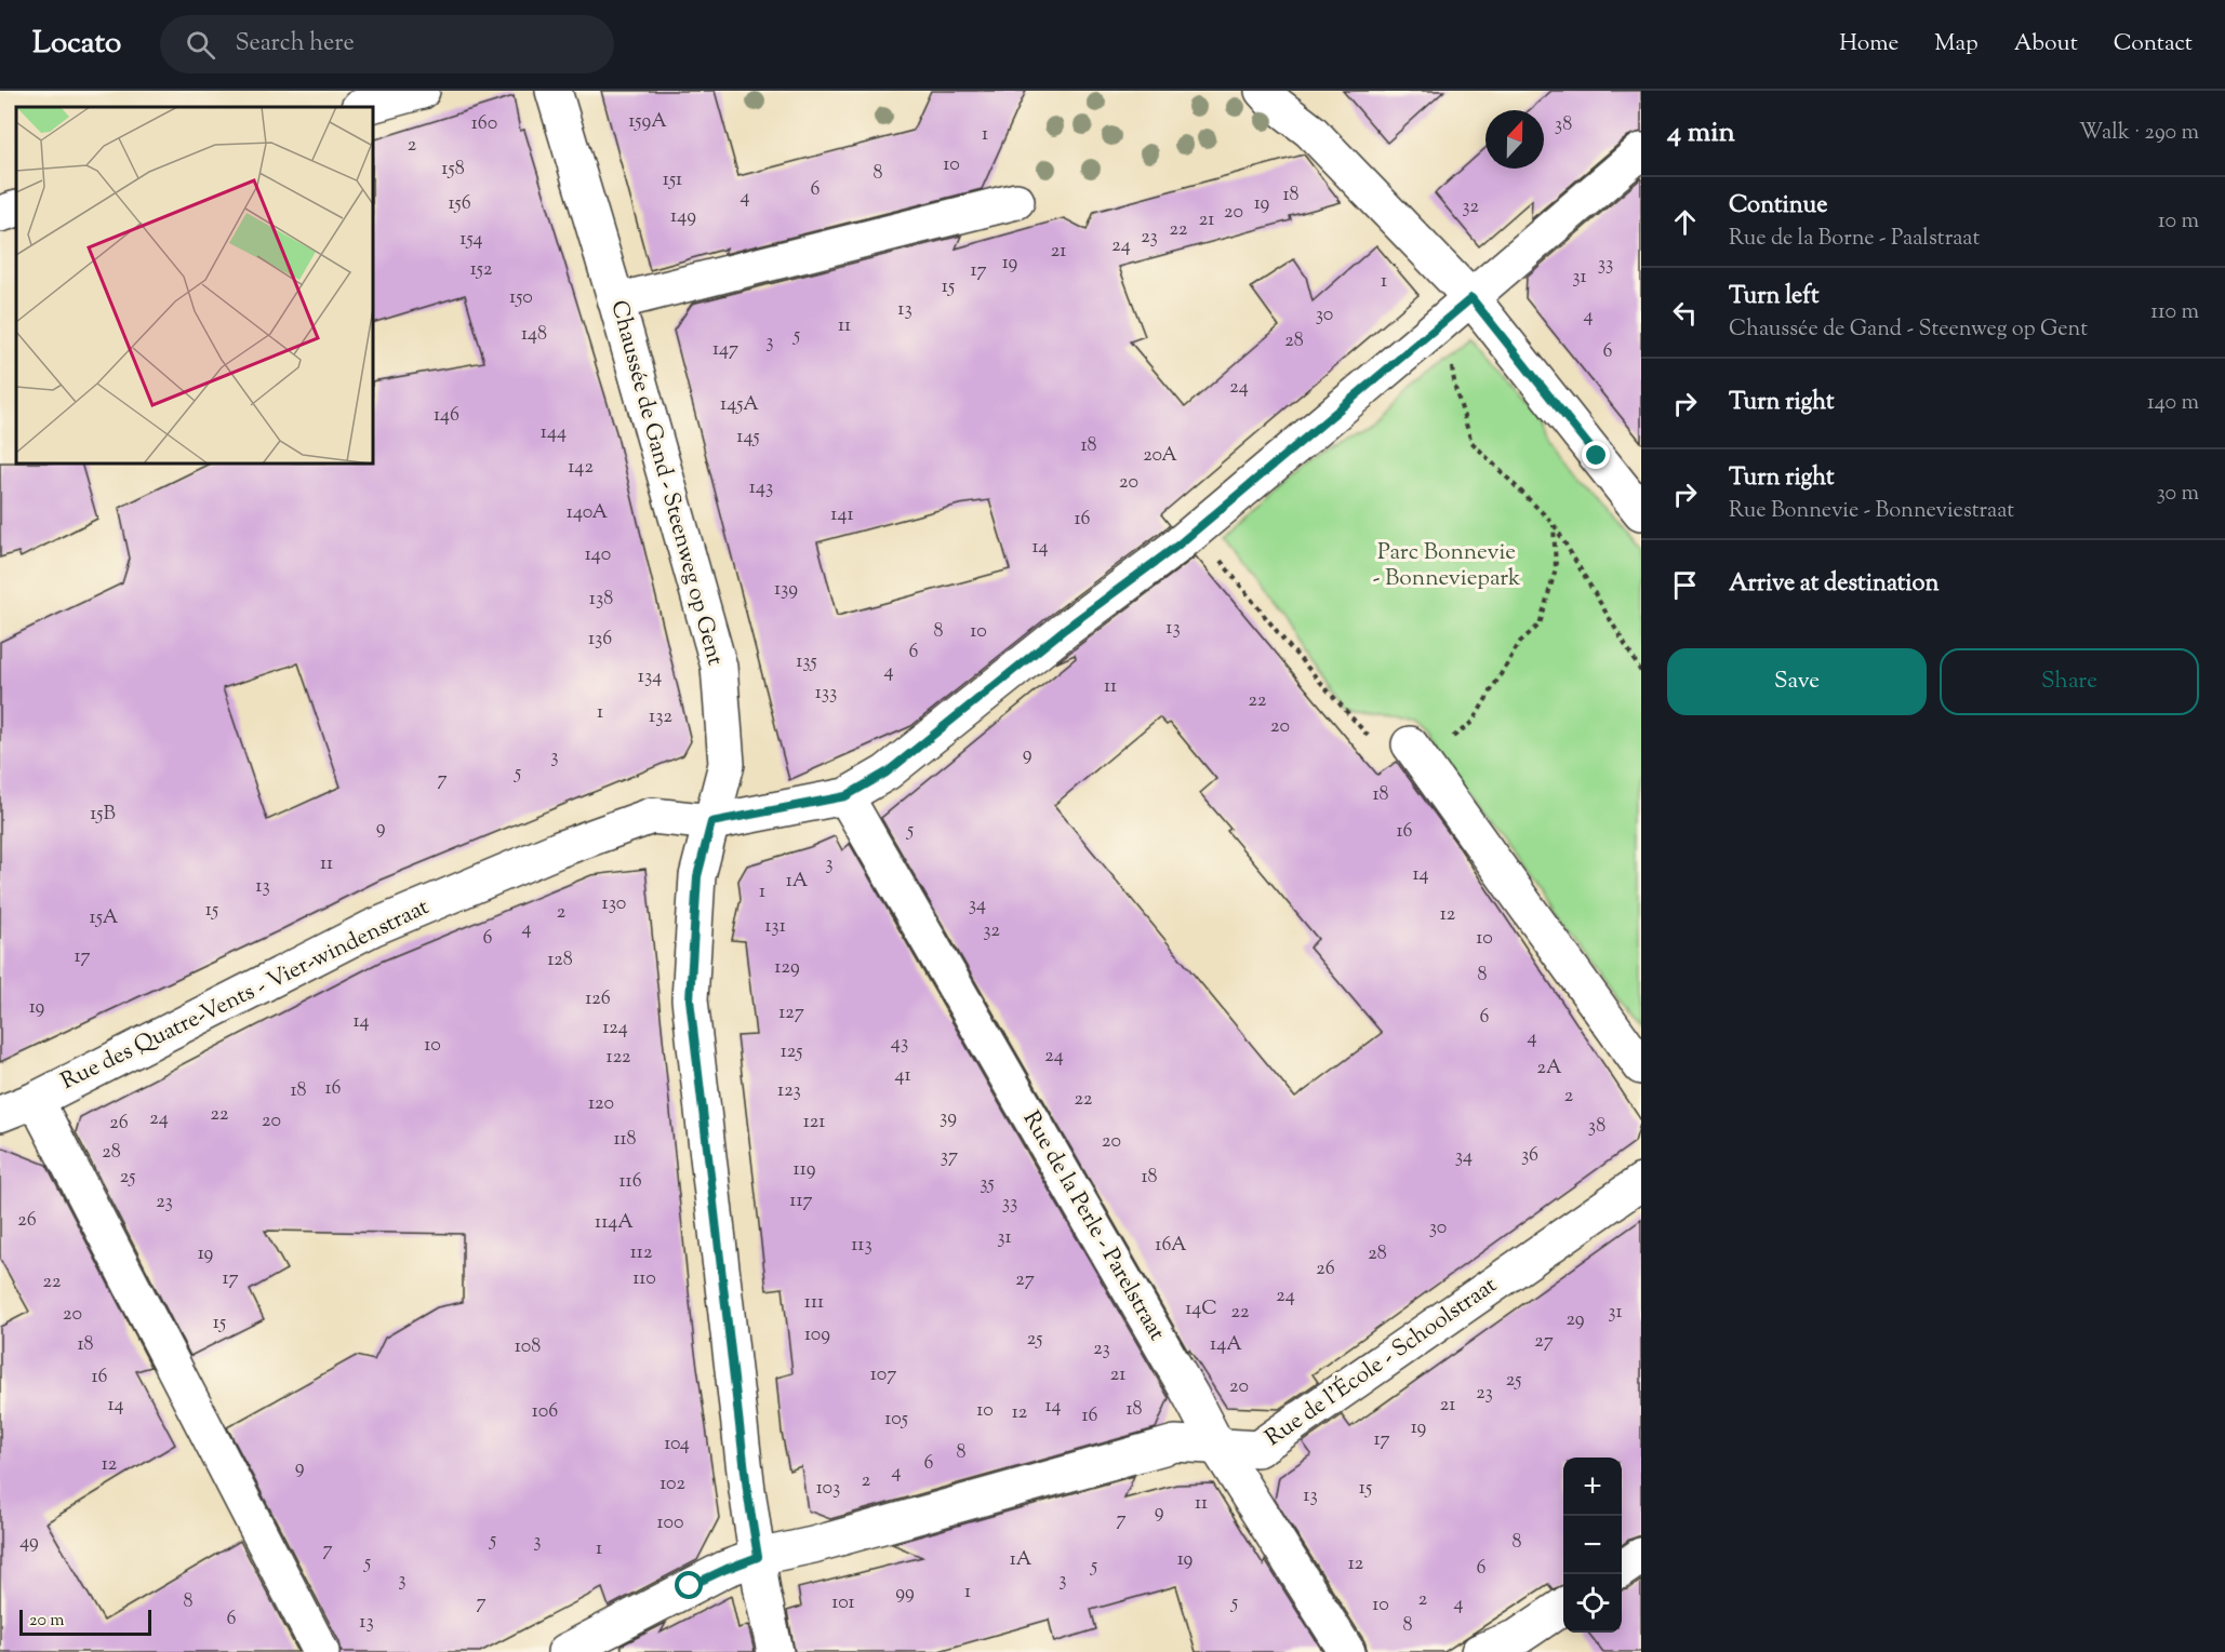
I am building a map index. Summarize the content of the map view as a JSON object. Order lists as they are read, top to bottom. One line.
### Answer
{"streets":{"street":["Chaussée de Gand - Steenweg op Gent","Rue des Quatre-Vents - Vier-windenstraat","Rue de la Perle - Parelstraat","Rue de l'École - Schoolstraat"]},"crossings":[["Chaussée de Gand - Steenweg op Gent","Rue des Quatre-Vents - Vier-windenstraat"],["Chaussée de Gand - Steenweg op Gent","Rue de l'École - Schoolstraat"],["Rue des Quatre-Vents - Vier-windenstraat","Rue de la Perle - Parelstraat"],["Rue de la Perle - Parelstraat","Rue de l'École - Schoolstraat"]],"parks":["Parc Bonnevie - Bonneviepark"],"house_numbers":["159A","160","38","1","2","10","158","8","151","6","18","4","156","19","32","20","149","21","22","23","154","24","21","19","33","152","17","31","1","15","150","13","30","4","11","148","5","28","3","147","6","24","145A","146","144","145","18","20A","142","20","143","140A","141","16","14","140","139","138","13","8","10","136","6","135","4","134","11","133","22","1","132","20","9","3","5","7","18","15B","9","5","16","11","3","14","1A","13","1","130","34","15","2","12","15A","131","4","32","6","10","17","128","129","8","126","19","127","6","14","124","4","43","10","125","24","122","2A","41","16","18","123","2","22","120","22","39","24","20","121","26","38","118","20","28","36","37","34","119","25","18","116","35","117","23","33","26","114A","30","31","113","16A","112","19","28","26","17","110","27","22","24","111","14C","22","31","20","29","15","109","25","27","18","14A","108","23","107","21","16","25","20","23","14","21","14","18","10","106","12","16","105","19","17","104","8","6","12","9","4","2","102","103","15","13","11","9","7","100","5","3","49","8","1","7","1A","19","5","12","5","6","3","3","1","99","2","8","7","101","5","4","10","6","13","8"],"scale_bar":"20 m","north":"top","page":{"header":"Locato","search":"Search here","nav":["Home","Map","About","Contact"],"heading":["4 min","Walk · 290 m"],"list":[["Continue","Rue de la Borne - Paalstraat","10 m"],["Turn left","Chaussée de Gand - Steenweg op Gent","110 m"],["Turn right","140 m"],["Turn right","Rue Bonnevie - Bonneviestraat","30 m"],"Arrive at destination"],"buttons":["Save","Share"],"map_buttons":["+","−"],"scale":"20 m"}}
